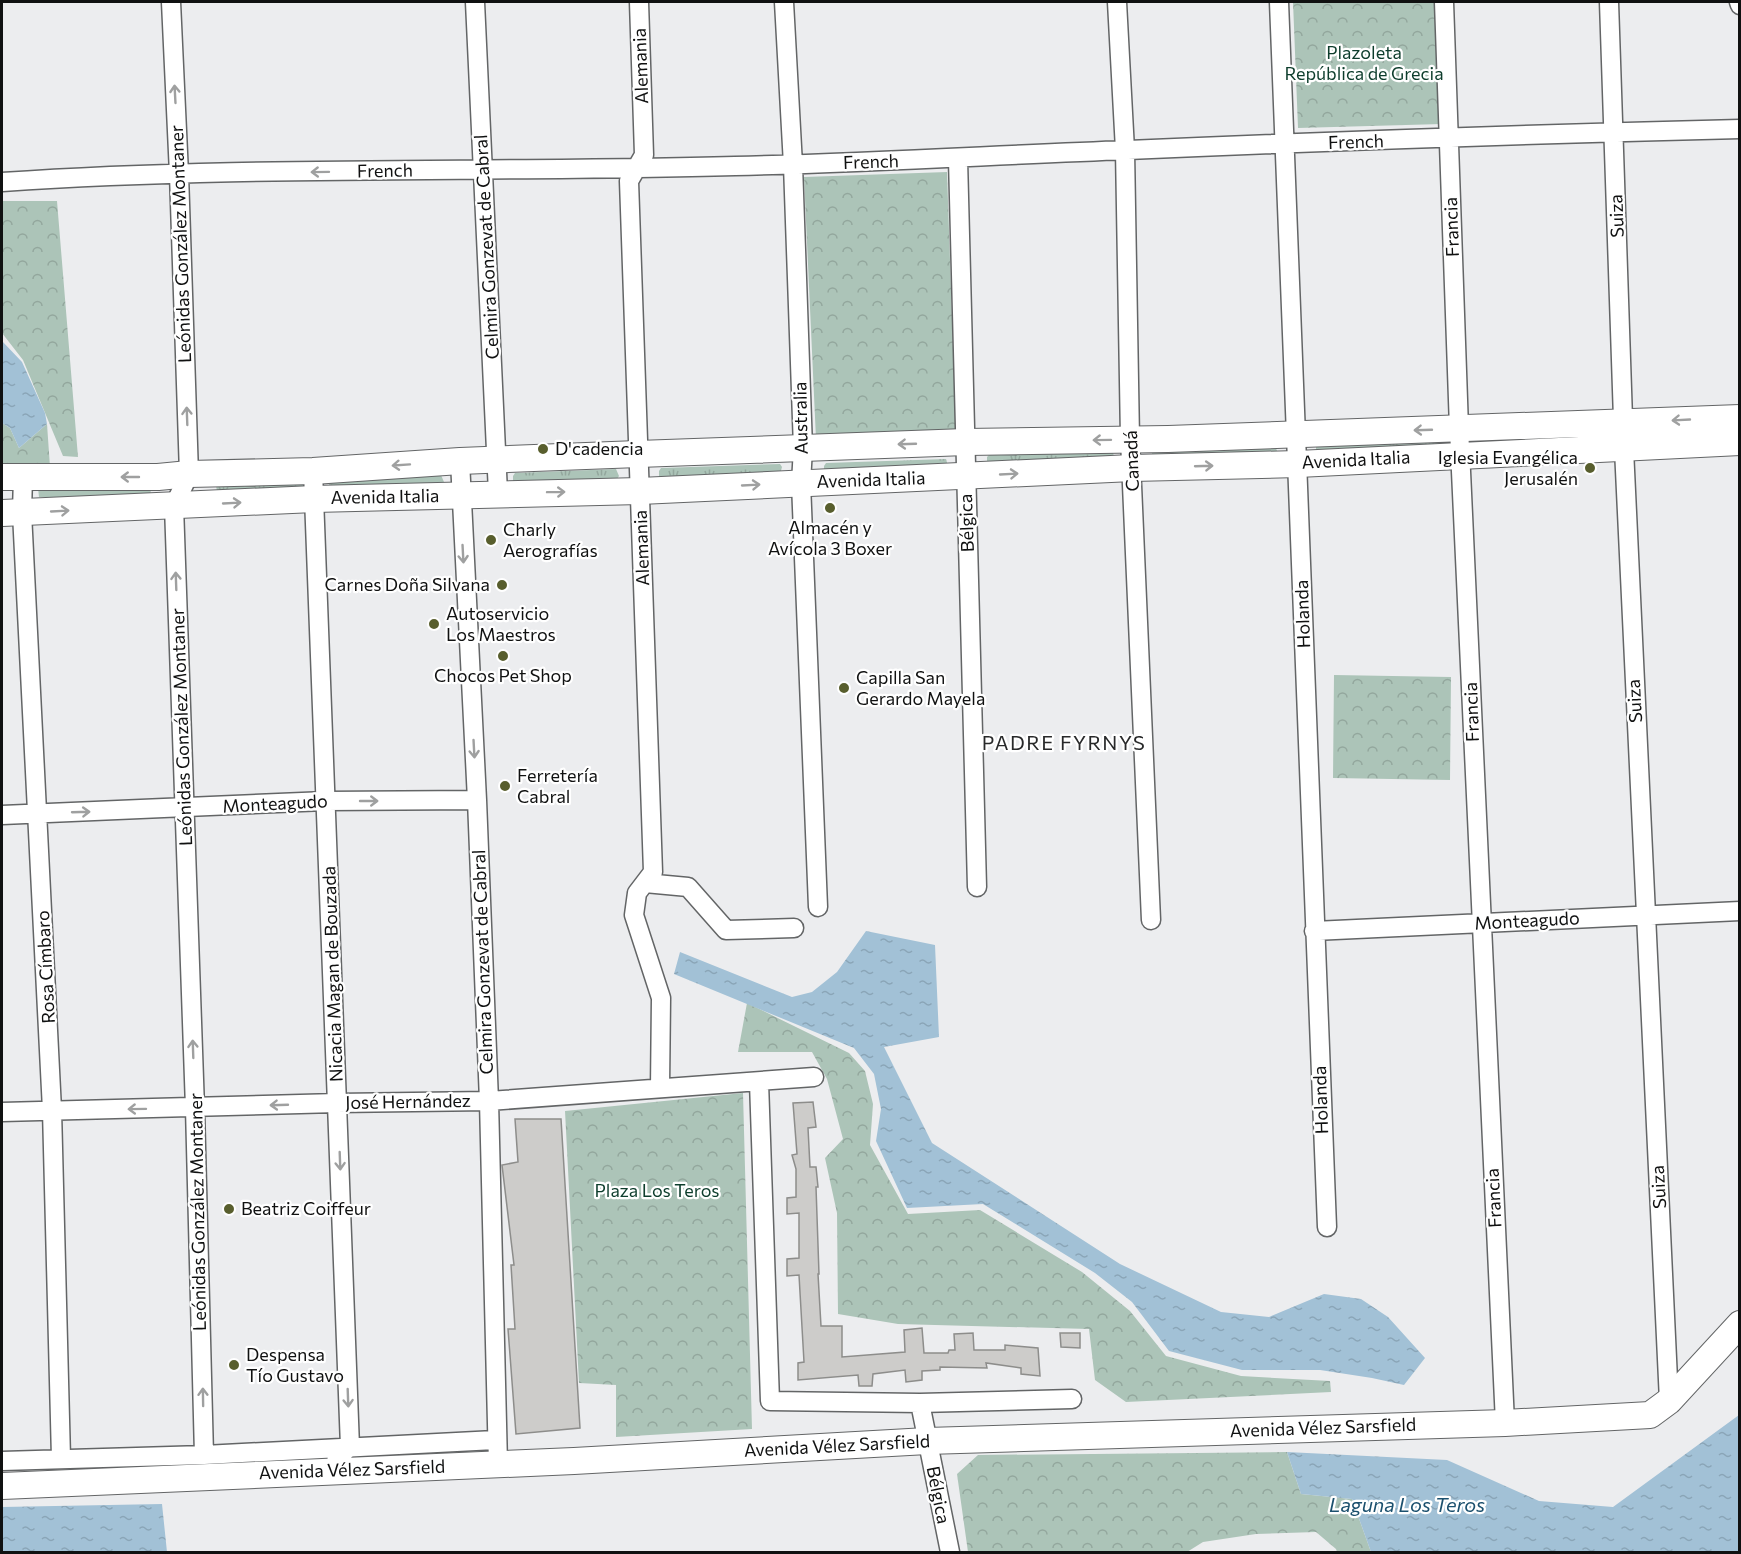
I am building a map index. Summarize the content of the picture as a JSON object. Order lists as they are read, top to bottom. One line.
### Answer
{"streets":{"main road":["Avenida Italia","Avenida Vélez Sarsfield"],"street":["Alemania","French","Suiza","Francia","Leónidas González Montaner","Celmira Gonzevat de Cabral","Australia","Canadá","Bélgica","Holanda","Monteagudo","Rosa Címbaro","Nicacia Magan de Bouzada","José Hernández"]},"crossings":[["Alemania","French"],["Alemania","Avenida Italia"],["Alemania","José Hernández"],["French","Suiza"],["French","Francia"],["French","Leónidas González Montaner"],["French","Celmira Gonzevat de Cabral"],["French","Australia"],["French","Canadá"],["French","Bélgica"],["French","Holanda"],["Suiza","Avenida Italia"],["Suiza","Monteagudo"],["Suiza","Avenida Vélez Sarsfield"],["Francia","Avenida Italia"],["Francia","Monteagudo"],["Francia","Avenida Vélez Sarsfield"],["Leónidas González Montaner","Avenida Italia"],["Leónidas González Montaner","Monteagudo"],["Leónidas González Montaner","José Hernández"],["Leónidas González Montaner","Avenida Vélez Sarsfield"],["Celmira Gonzevat de Cabral","Avenida Italia"],["Celmira Gonzevat de Cabral","Monteagudo"],["Celmira Gonzevat de Cabral","José Hernández"],["Celmira Gonzevat de Cabral","Avenida Vélez Sarsfield"],["Australia","Avenida Italia"],["Avenida Italia","Canadá"],["Avenida Italia","Bélgica"],["Avenida Italia","Holanda"],["Avenida Italia","Rosa Címbaro"],["Avenida Italia","Nicacia Magan de Bouzada"],["Bélgica","Avenida Vélez Sarsfield"],["Holanda","Monteagudo"],["Monteagudo","Rosa Címbaro"],["Monteagudo","Nicacia Magan de Bouzada"],["Rosa Címbaro","José Hernández"],["Rosa Címbaro","Avenida Vélez Sarsfield"],["Nicacia Magan de Bouzada","José Hernández"],["Nicacia Magan de Bouzada","Avenida Vélez Sarsfield"]],"one_way":["Leónidas González Montaner","Nicacia Magan de Bouzada","José Hernández"],"districts":["PADRE FYRNYS"],"water":["Laguna Los Teros"],"parks":["Plazoleta República de Grecia","Plaza Los Teros"],"places":["D'cadencia","Iglesia Evangélica Jerusalén","Almacén y Avícola 3 Boxer","Charly Aerografías","Carnes Doña Silvana","Autoservicio Los Maestros","Chocos Pet Shop","Capilla San Gerardo Mayela","Ferretería Cabral","Beatriz Coiffeur","Despensa Tío Gustavo"]}
